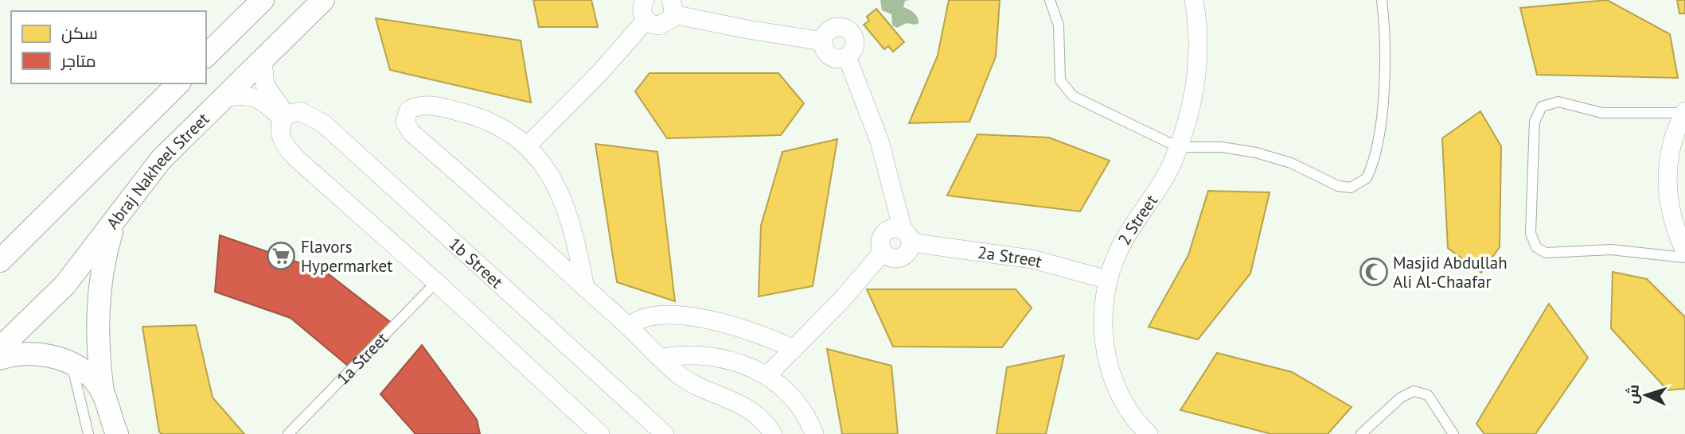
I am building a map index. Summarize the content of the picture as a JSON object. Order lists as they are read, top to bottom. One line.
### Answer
{"streets":{"street":["Abraj Nakheel Street","2 Street","2a Street","1b Street"],"lane":["1a Street"]},"crossings":[["2 Street","2a Street"]],"places":{"supermarket":["Flavors Hypermarket"],"mosque":["Masjid Abdullah Ali Al-Chaafar"]},"legend":["سكن","متاجر"],"north":"left"}
